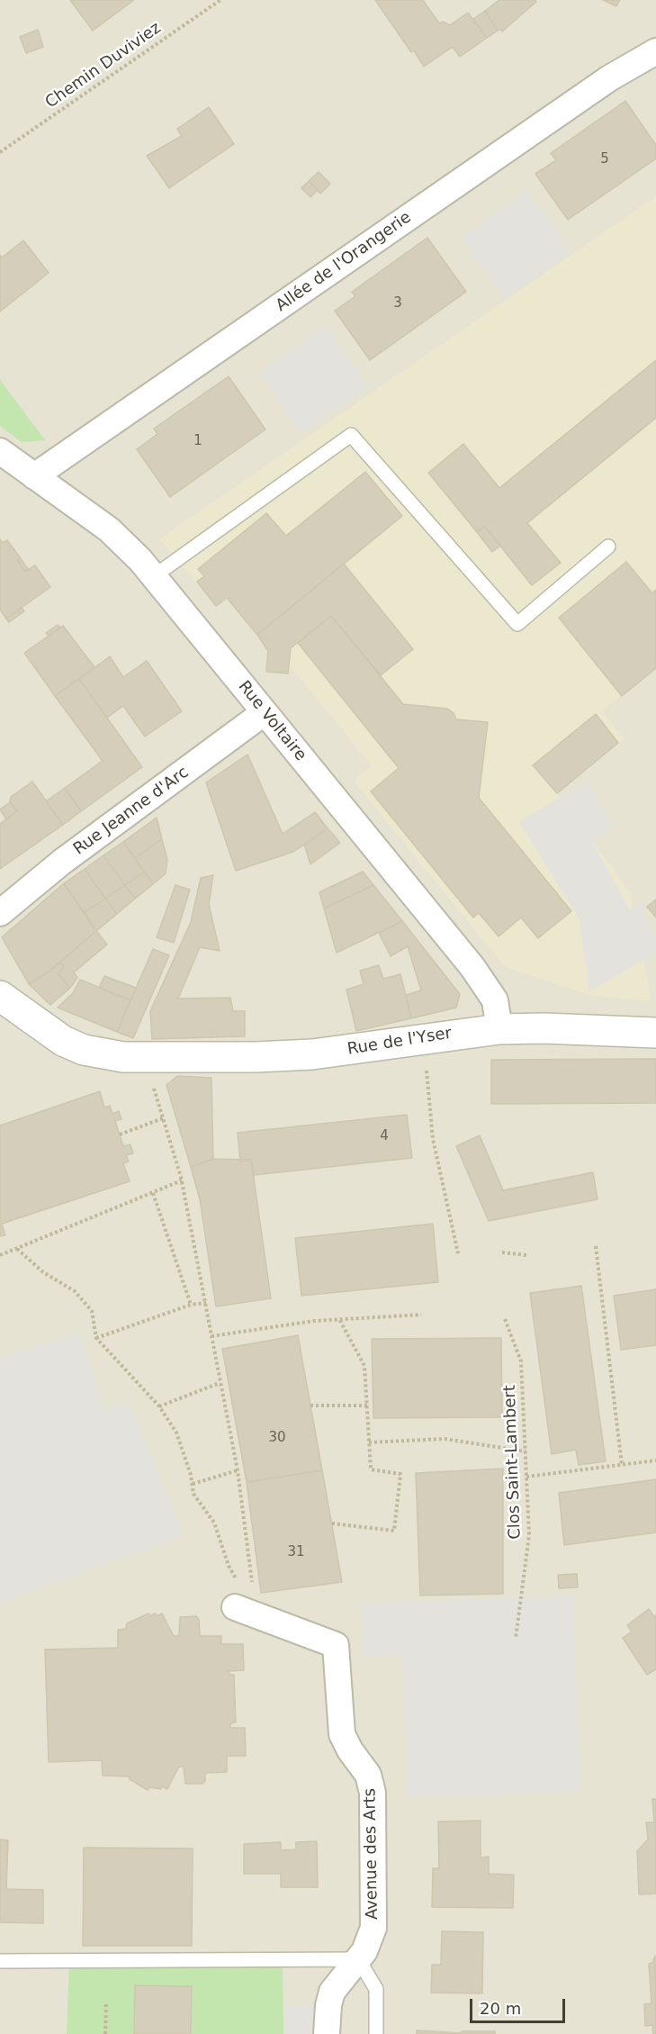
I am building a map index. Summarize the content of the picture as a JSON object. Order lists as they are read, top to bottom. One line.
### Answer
{"streets":{"street":["Allée de l'Orangerie","Rue Voltaire","Rue Jeanne d'Arc","Rue de l'Yser","Avenue des Arts"],"path":["Chemin Duviviez","Clos Saint-Lambert"]},"crossings":[["Allée de l'Orangerie","Rue Voltaire"],["Rue Voltaire","Rue Jeanne d'Arc"],["Rue Voltaire","Rue de l'Yser"]],"house_numbers":["5","3","1","4","30","31"],"scale_bar":"20 m"}
